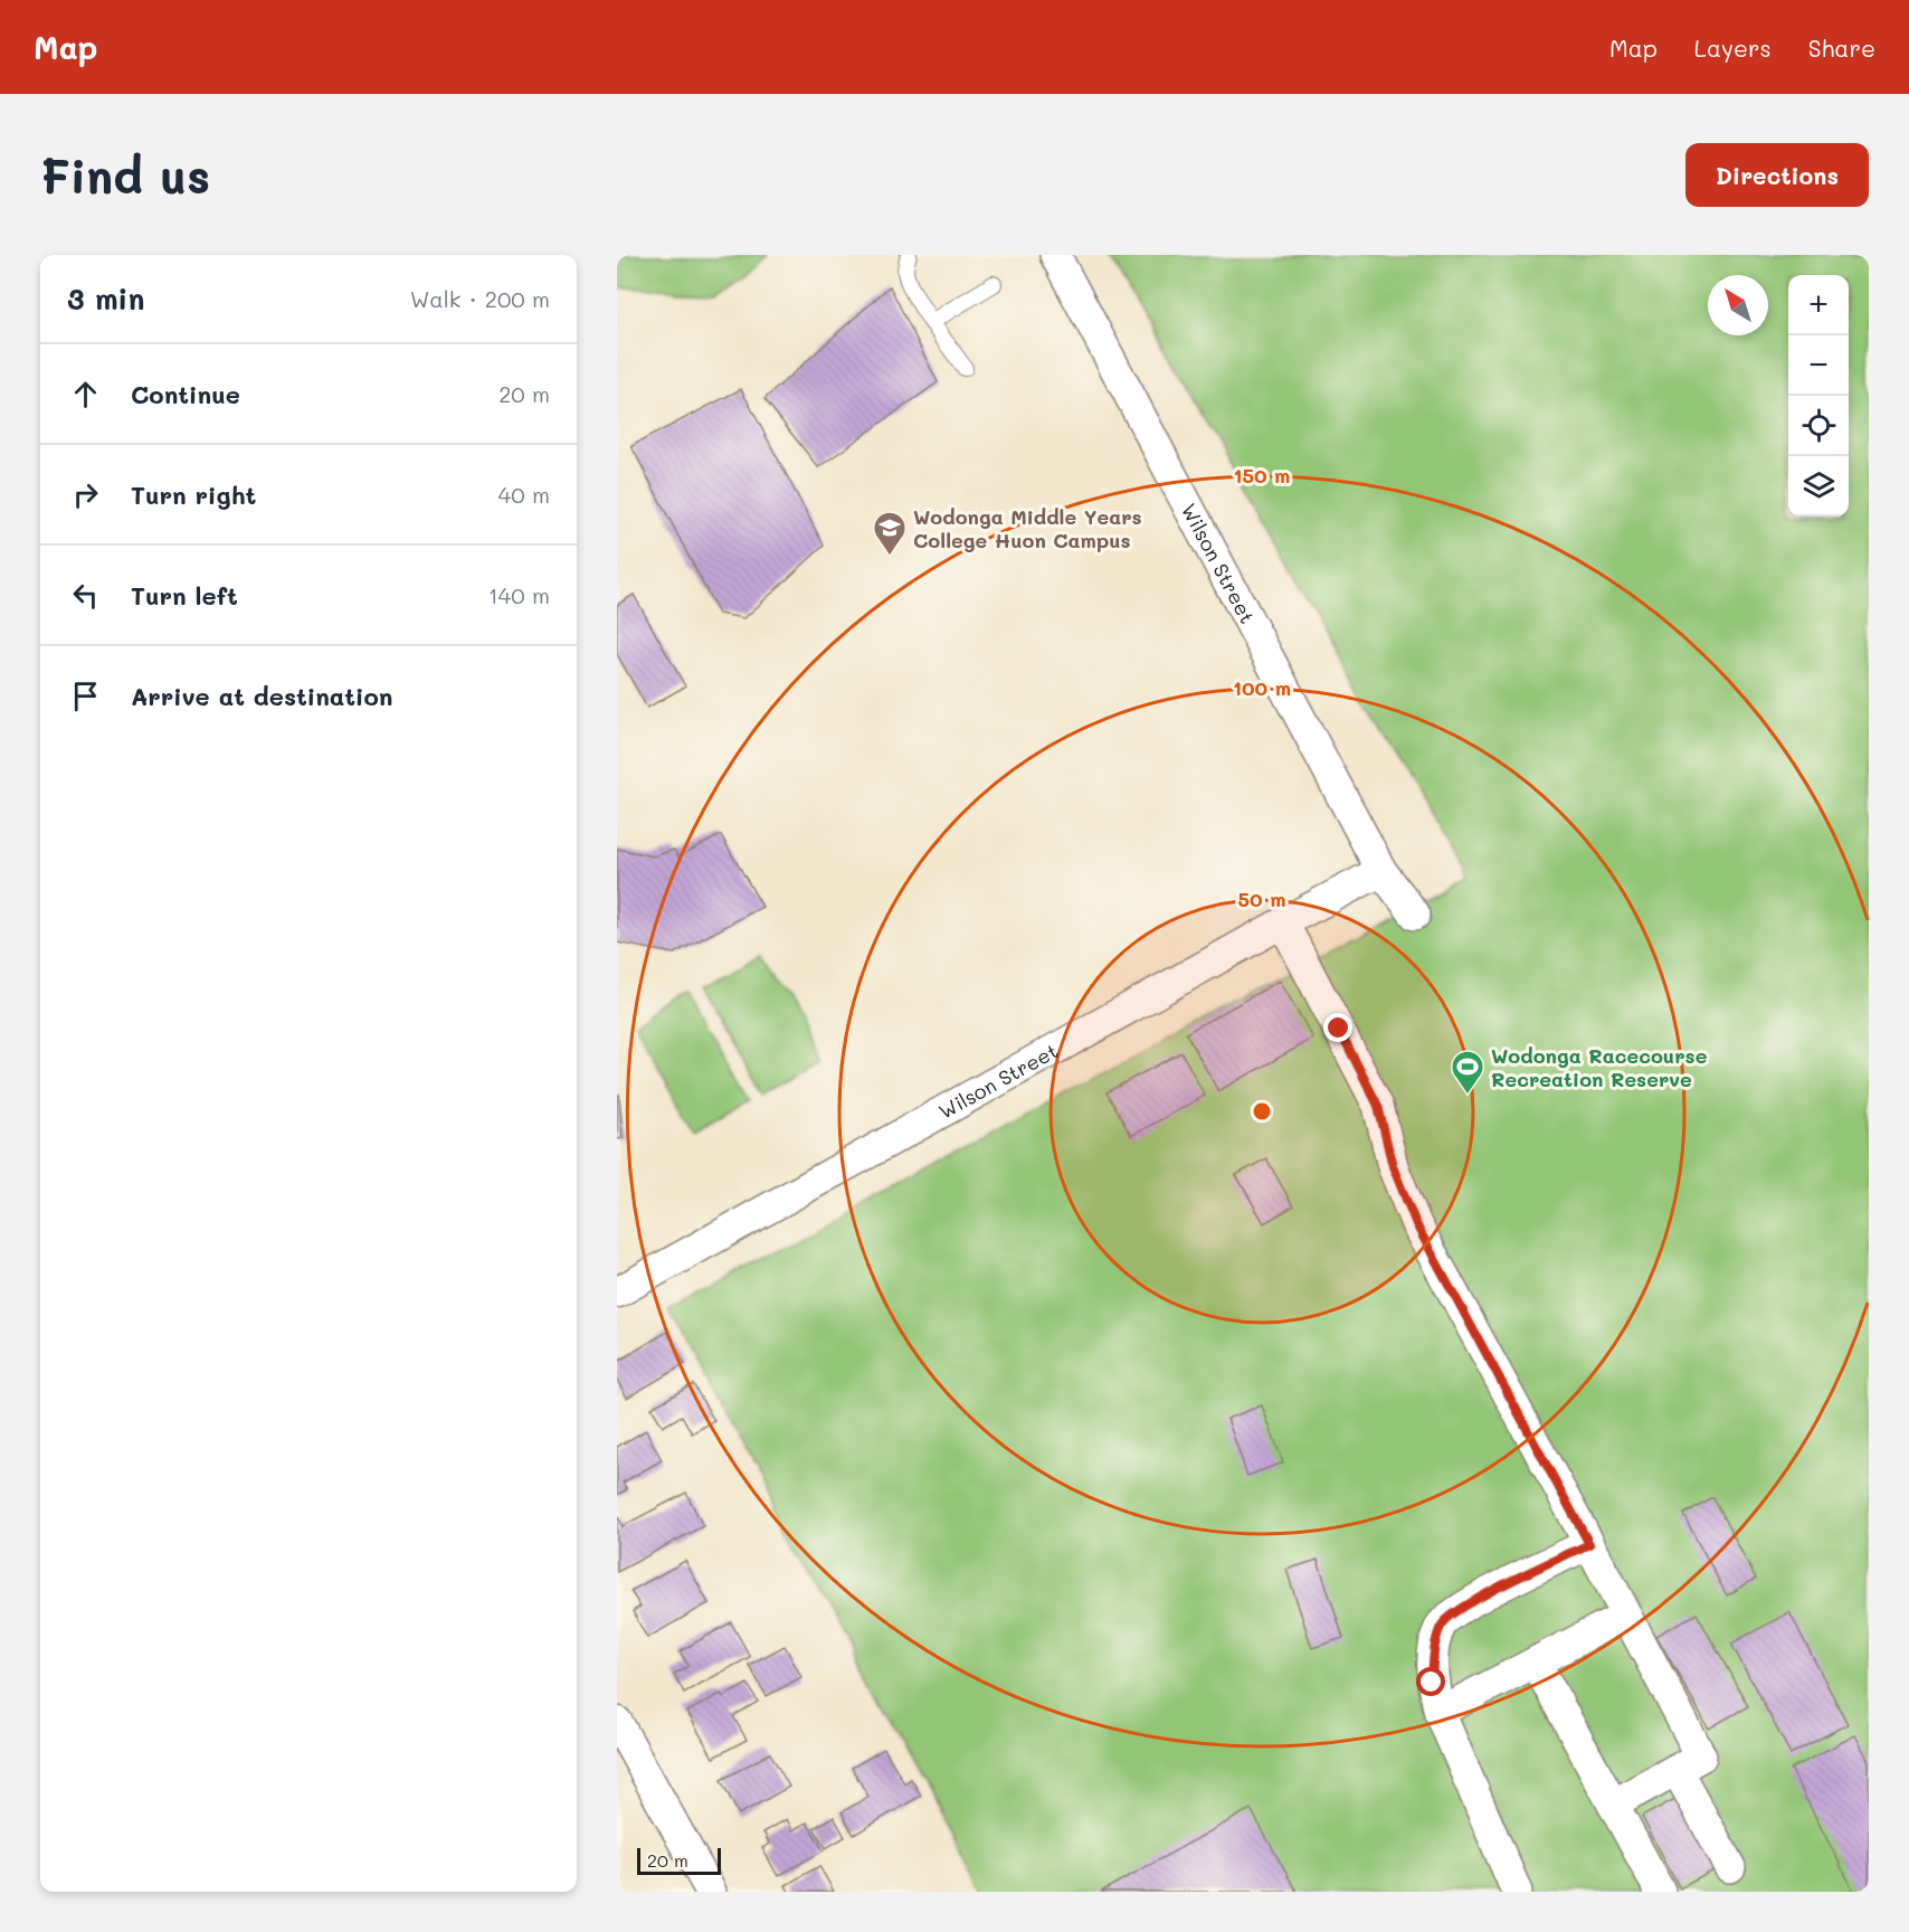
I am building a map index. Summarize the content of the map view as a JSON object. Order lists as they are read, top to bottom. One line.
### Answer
{"streets":{"street":["Wilson Street"]},"places":{"school or university":["Wodonga Middle Years College Huon Campus"],"sports":["Wodonga Racecourse Recreation Reserve"]},"scale_bar":"20 m","north":"top left","page":{"header":"Map","nav":["Map","Layers","Share"],"buttons":"Directions","title":"Find us","heading":["3 min","Walk · 200 m"],"map_buttons":["+","−"],"list":[["Continue","20 m"],["Turn right","40 m"],["Turn left","140 m"],"Arrive at destination"],"scale":"20 m"},"rings":["150 m","100 m","50 m"]}
